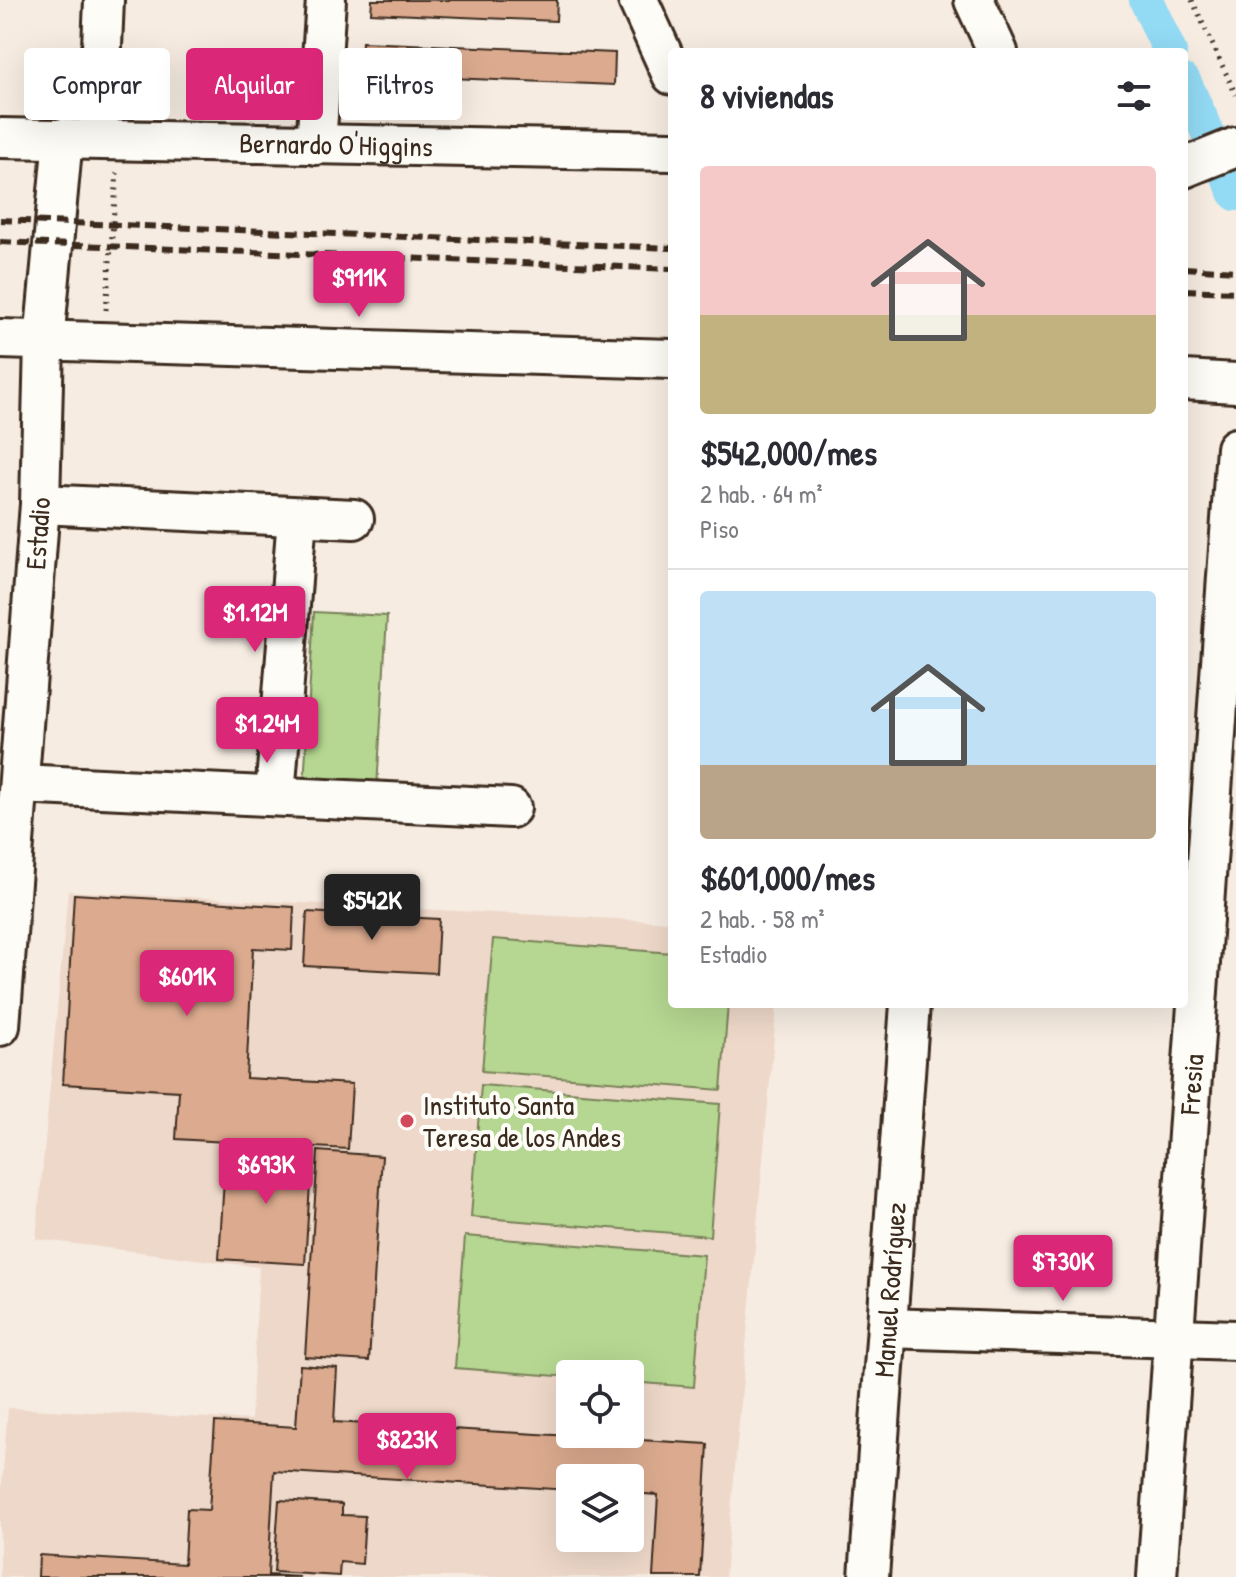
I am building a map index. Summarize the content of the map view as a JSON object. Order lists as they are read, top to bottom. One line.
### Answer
{"streets":{"street":["Bernardo O'Higgins","Estadio","Fresia","Manuel Rodríguez"]},"crossings":[["Bernardo O'Higgins","Estadio"]],"places":["Instituto Santa Teresa de los Andes"],"page":{"chip":["Comprar","Alquilar","Filtros"],"heading":"8 viviendas","list":[{"name":"$542,000/mes","note":"2 hab. · 64 m² · Piso"},{"name":"$601,000/mes","note":"2 hab. · 58 m² · Estadio"}],"price":["$911K","$1.12M","$1.24M","$542K","$601K","$693K","$730K","$823K"]}}
